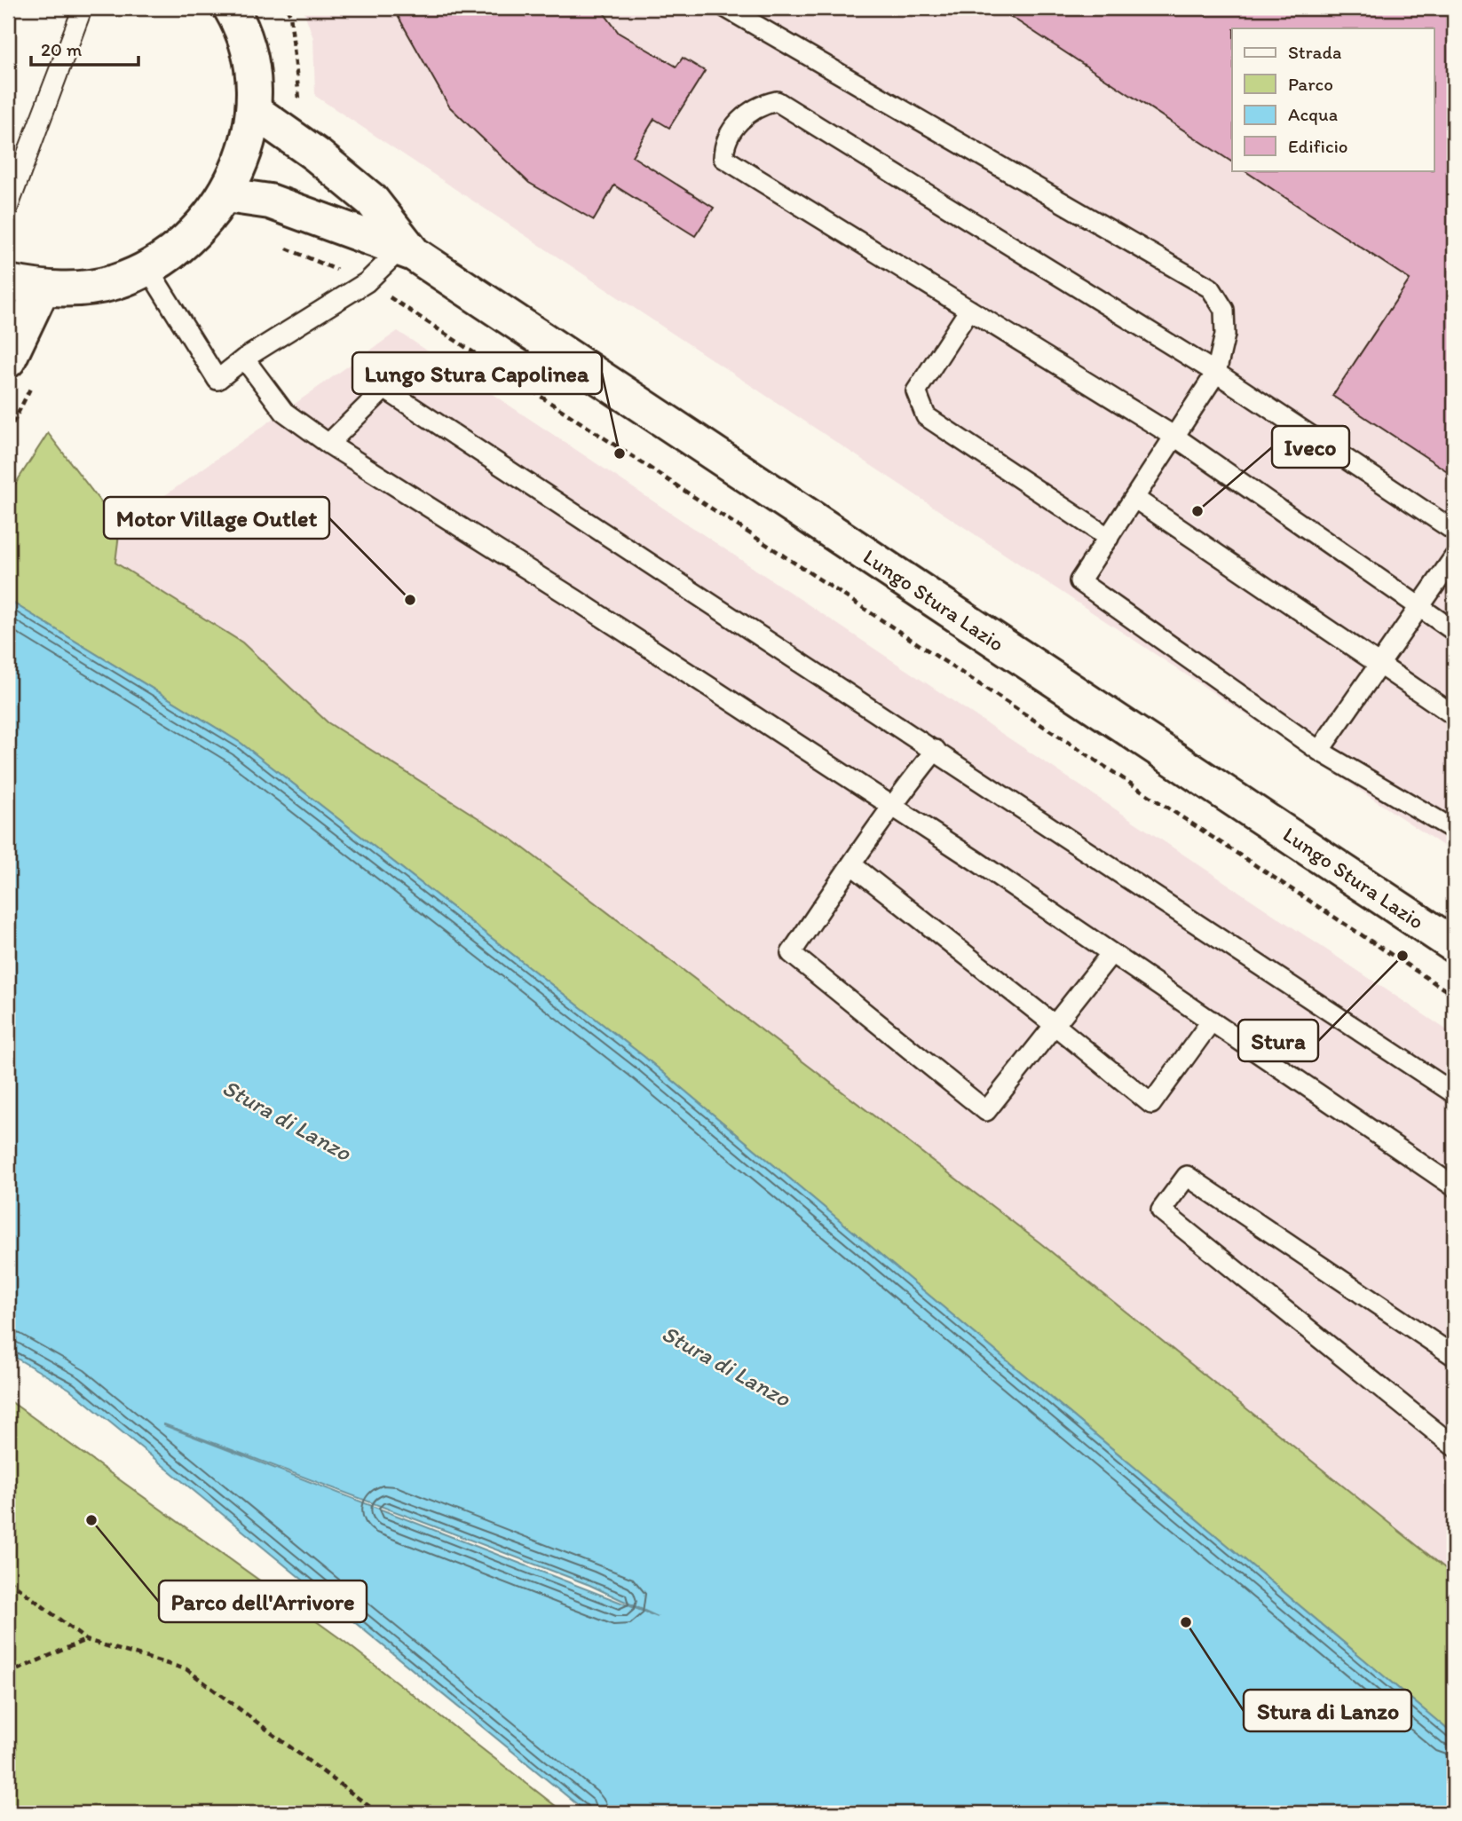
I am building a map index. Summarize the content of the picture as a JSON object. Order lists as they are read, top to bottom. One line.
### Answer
{"streets":{"main road":["Lungo Stura Lazio"]},"water":["Stura di Lanzo"],"places":["Lungo Stura Capolinea","Iveco","Motor Village Outlet","Stura","Parco dell'Arrivore","Stura di Lanzo"],"legend":["Strada","Parco","Acqua","Edificio"],"scale_bar":"20 m"}
